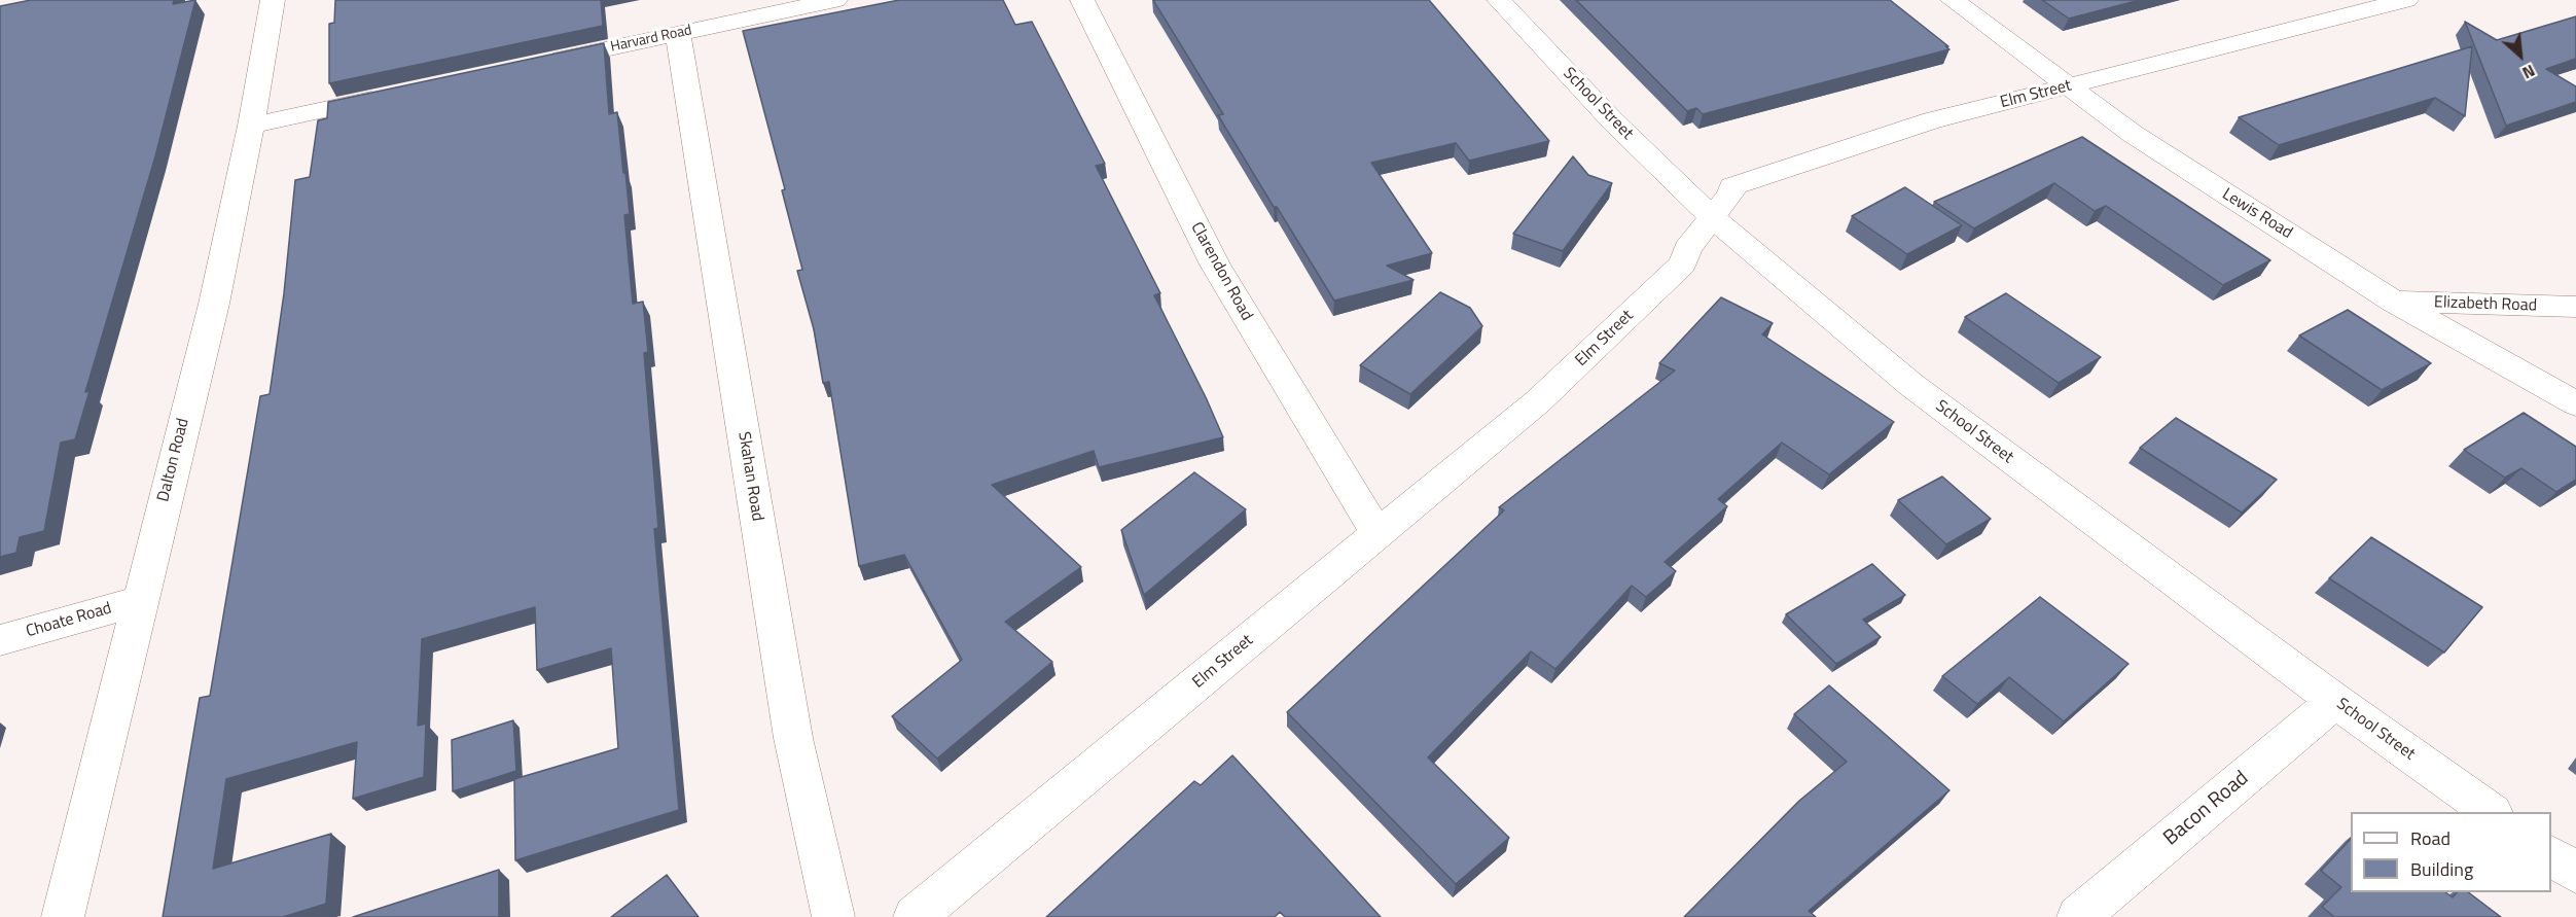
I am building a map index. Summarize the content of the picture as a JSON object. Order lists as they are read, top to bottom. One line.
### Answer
{"streets":{"street":["Harvard Road","Elm Street","School Street","Lewis Road","Clarendon Road","Elizabeth Road","Dalton Road","Skahan Road","Choate Road","Bacon Road"]},"crossings":[["Harvard Road","Skahan Road"],["Elm Street","School Street"],["Elm Street","Lewis Road"],["Elm Street","Clarendon Road"],["School Street","Bacon Road"],["Lewis Road","Elizabeth Road"],["Dalton Road","Choate Road"]],"legend":["Road","Building"],"north":"bottom right"}
